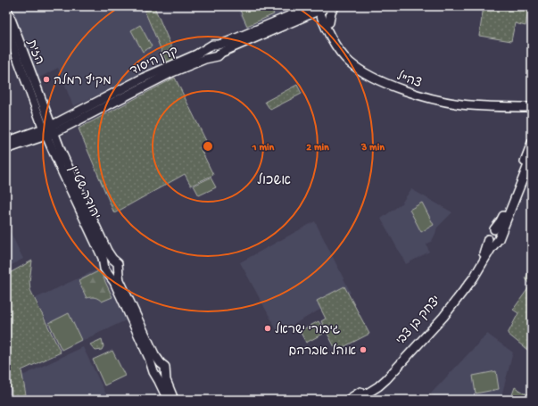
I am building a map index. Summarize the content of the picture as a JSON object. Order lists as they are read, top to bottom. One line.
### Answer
{"streets":{"main road":["הזית","קרן היסוד","צה\"ל","יהודה שטיין","יצחק בן צבי"]},"crossings":[["הזית","קרן היסוד"],["הזית","יהודה שטיין"],["קרן היסוד","יהודה שטיין"]],"districts":["אשכול"],"places":["מקיף רמלה","גיבורי ישראל","אוהל אברהם"],"rings":["1 min","2 min","3 min"]}
